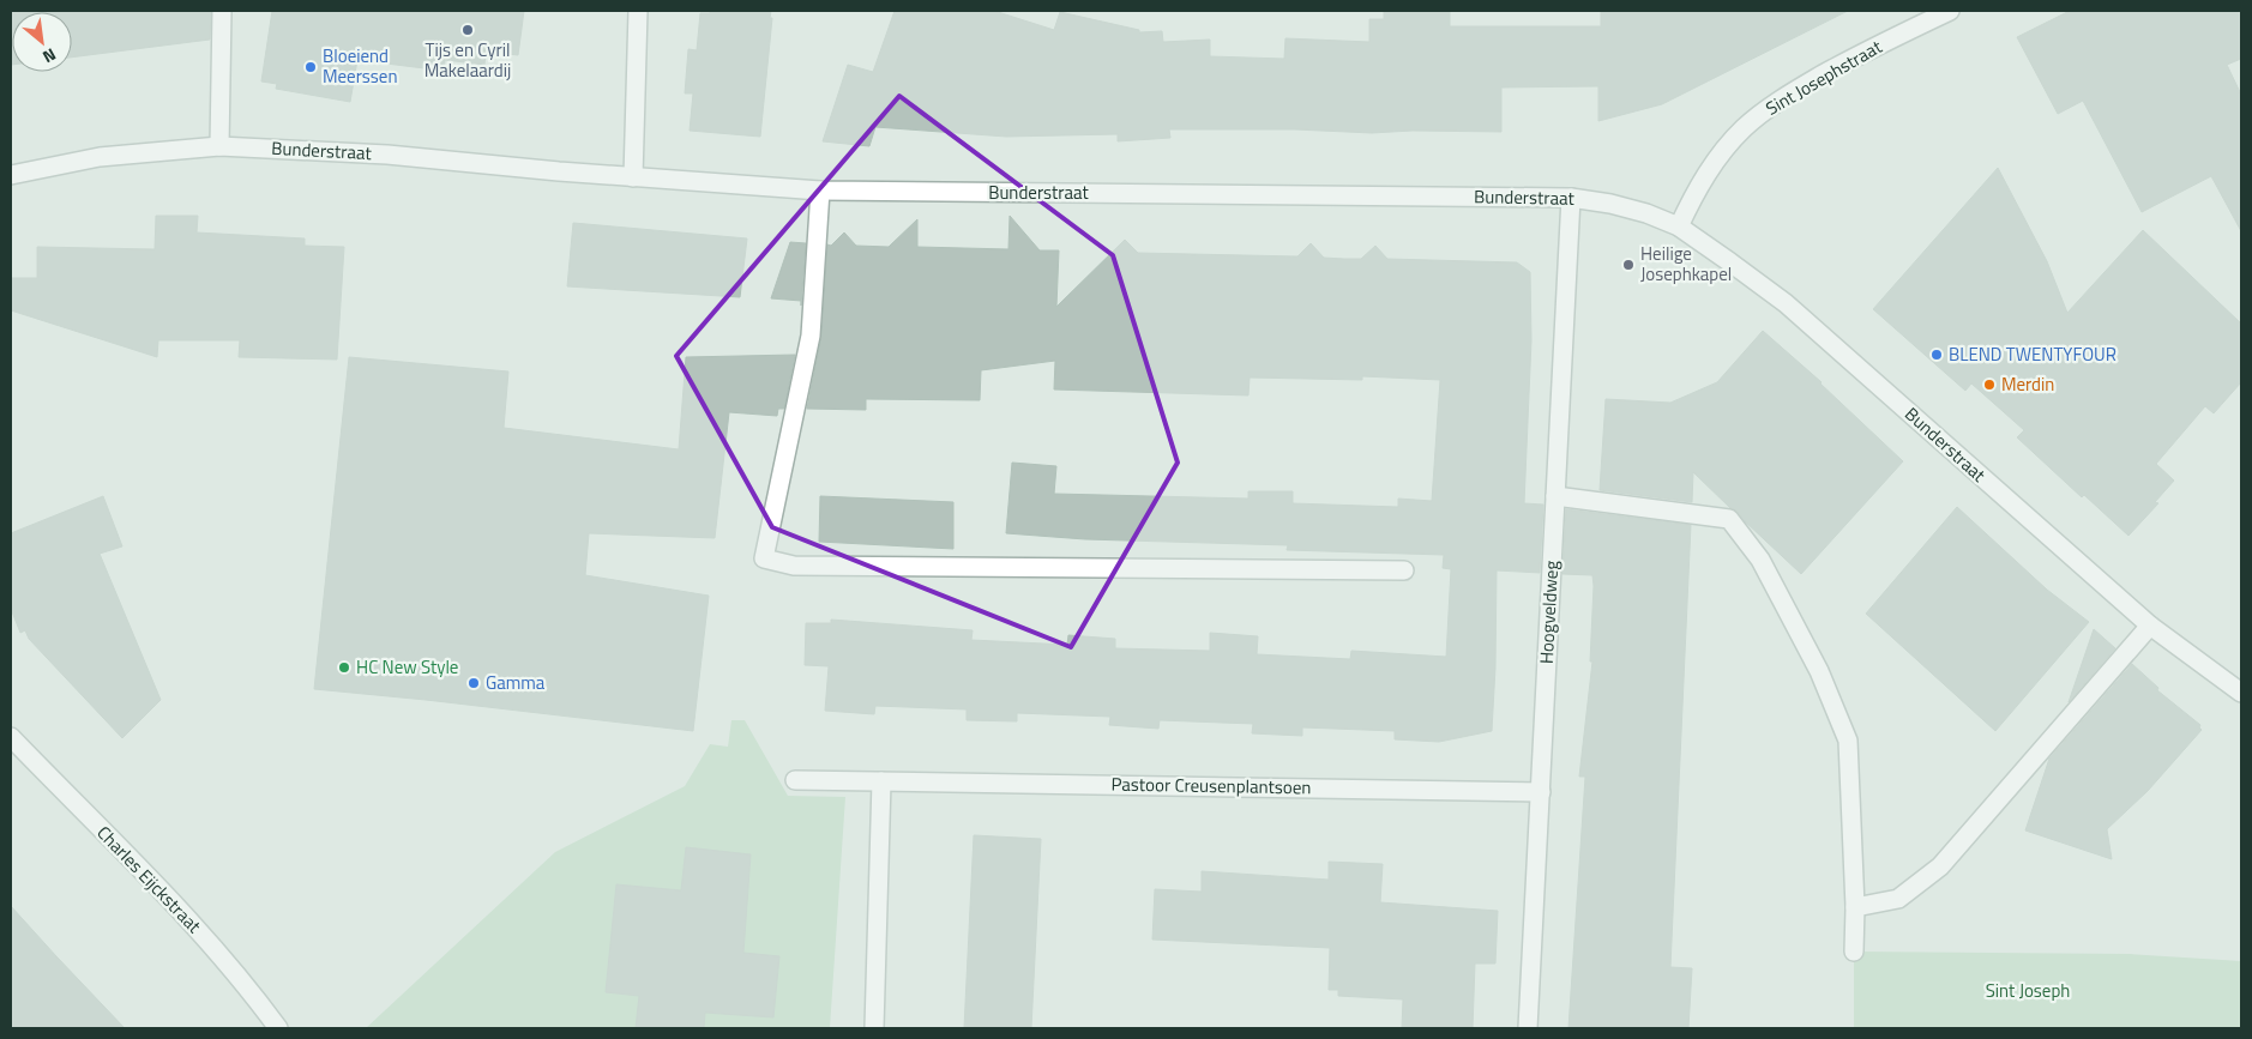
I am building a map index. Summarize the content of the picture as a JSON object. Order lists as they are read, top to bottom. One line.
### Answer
{"streets":{"street":["Sint Josephstraat","Bunderstraat","Hoogveldweg","Pastoor Creusenplantsoen","Charles Eijckstraat"]},"crossings":[["Sint Josephstraat","Bunderstraat"],["Bunderstraat","Hoogveldweg"],["Hoogveldweg","Pastoor Creusenplantsoen"]],"parks":["Sint Joseph"],"places":["Tijs en Cyril Makelaardij","Bloeiend Meerssen","Heilige Josephkapel","BLEND TWENTYFOUR","Merdin","HC New Style","Gamma"],"north":"bottom right"}
